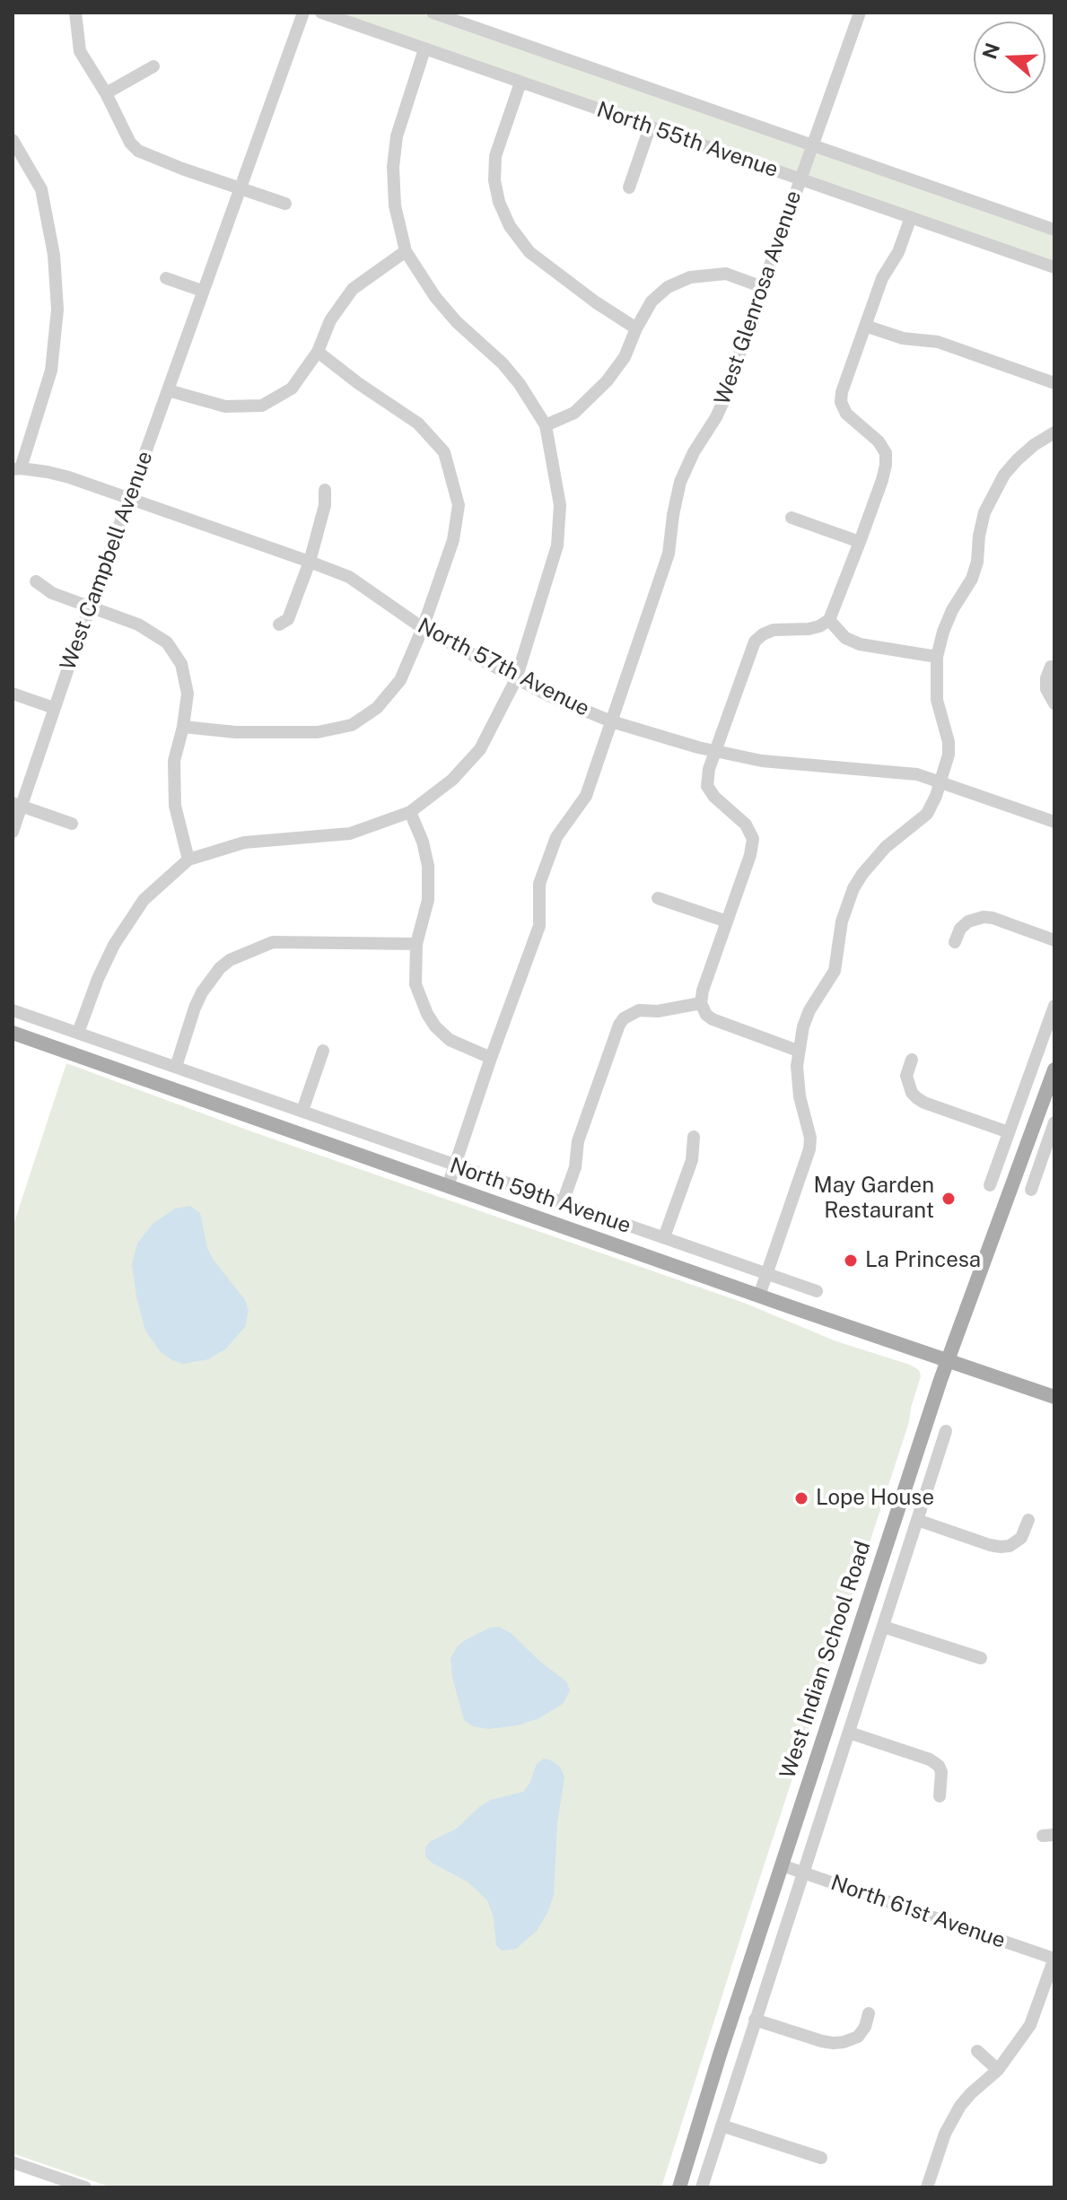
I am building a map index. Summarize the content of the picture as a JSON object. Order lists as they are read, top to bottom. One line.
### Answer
{"streets":{"main road":["North 59th Avenue","West Indian School Road"],"street":["North 55th Avenue","West Glenrosa Avenue","West Campbell Avenue","North 57th Avenue","North 61st Avenue"]},"crossings":[["North 55th Avenue","West Glenrosa Avenue"],["West Glenrosa Avenue","North 57th Avenue"],["West Glenrosa Avenue","North 59th Avenue"],["West Campbell Avenue","North 57th Avenue"],["North 59th Avenue","West Indian School Road"],["West Indian School Road","North 61st Avenue"]],"places":["May Garden Restaurant","La Princesa","Lope House"],"north":"left"}
